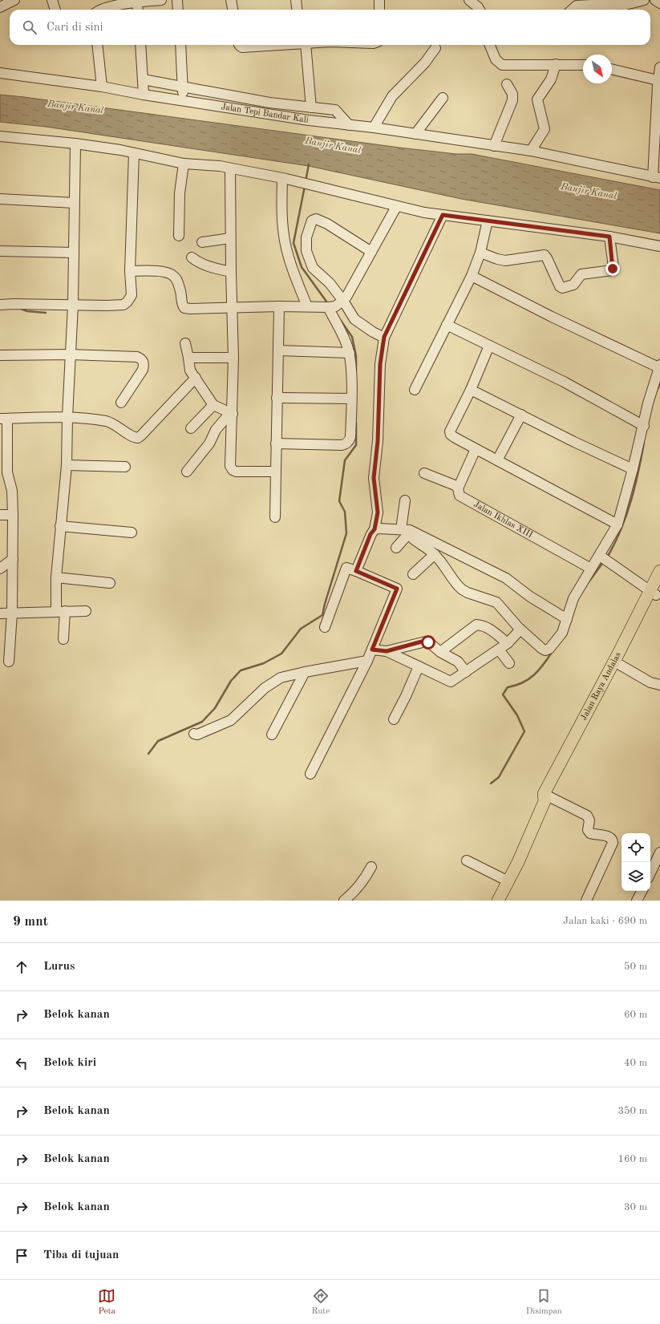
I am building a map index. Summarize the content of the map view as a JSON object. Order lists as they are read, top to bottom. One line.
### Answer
{"streets":{"main road":["Jalan Raya Andalas"],"street":["Jalan Tepi Bandar Kali","Jalan Ikhlas XIII"]},"water":["Banjir Kanal"],"north":"bottom right","page":{"search":"Cari di sini","heading":["9 mnt","Jalan kaki · 690 m"],"list":[["Lurus","50 m"],["Belok kanan","60 m"],["Belok kiri","40 m"],["Belok kanan","350 m"],["Belok kanan","160 m"],["Belok kanan","30 m"],"Tiba di tujuan"],"nav":["Peta","Rute","Disimpan"]}}
